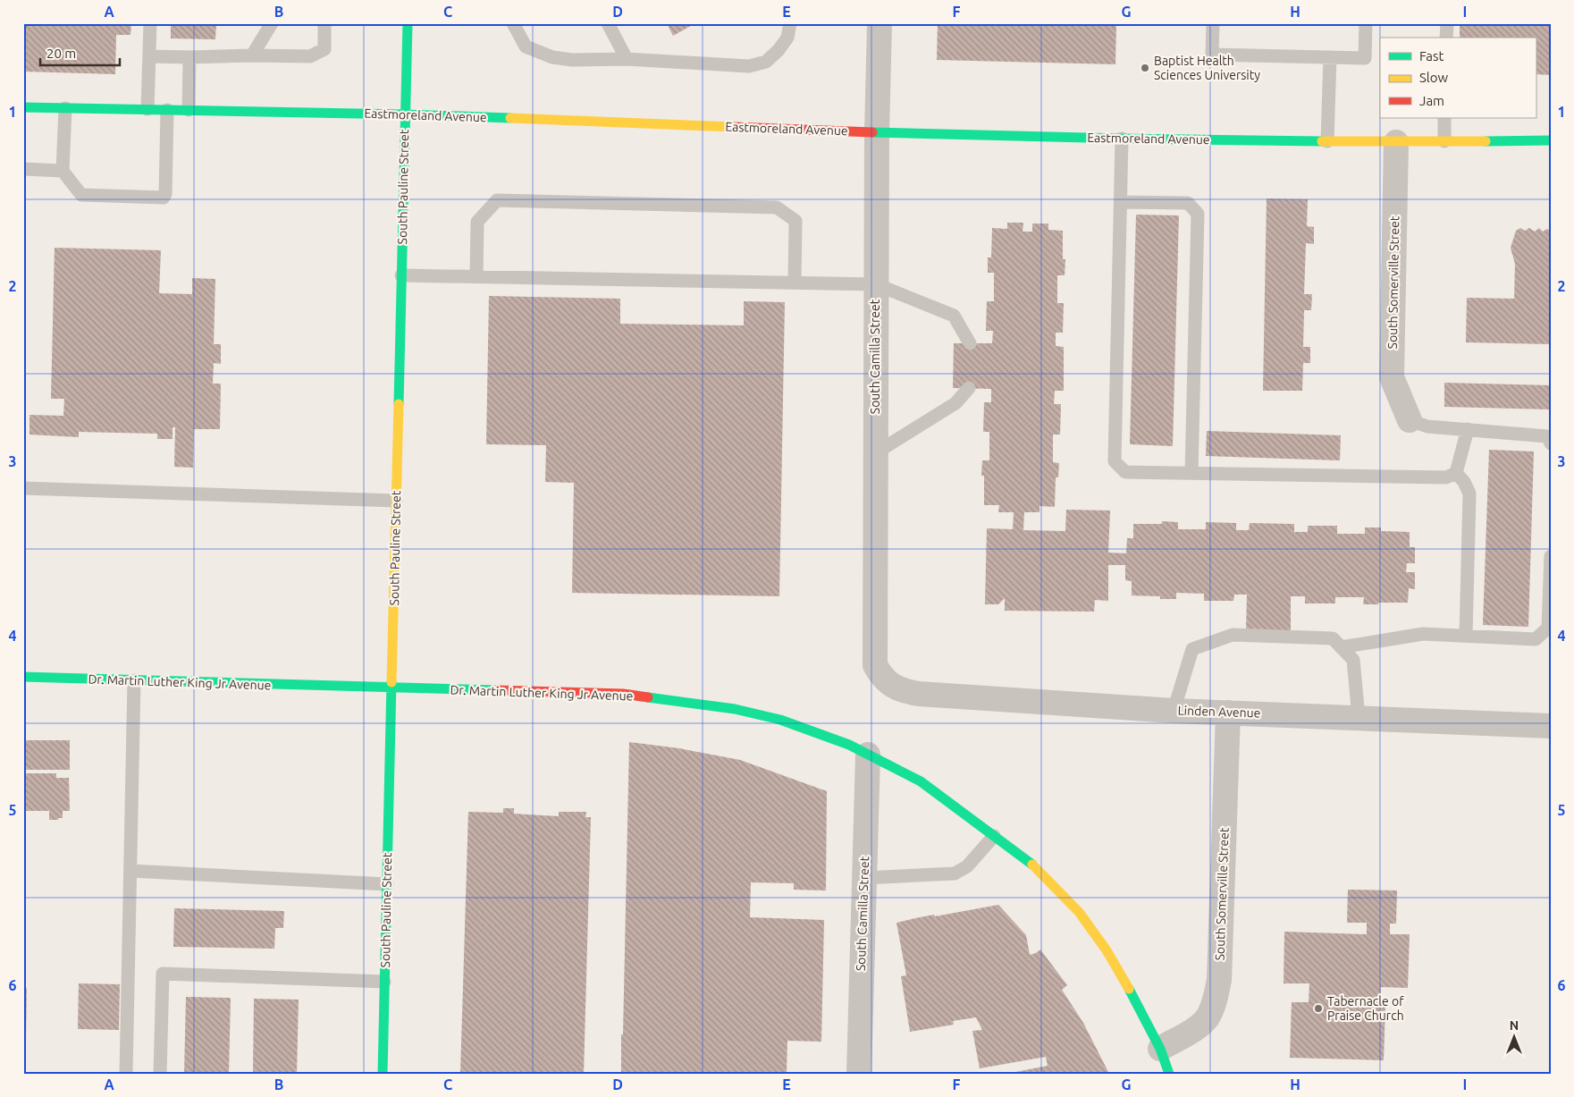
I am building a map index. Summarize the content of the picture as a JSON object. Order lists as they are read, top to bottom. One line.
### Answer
{"streets":{"main road":["Eastmoreland Avenue","South Pauline Street","Dr. Martin Luther King Jr Avenue"],"street":["South Somerville Street","South Camilla Street","Linden Avenue"]},"crossings":[["Eastmoreland Avenue","South Pauline Street"],["Eastmoreland Avenue","South Somerville Street"],["Eastmoreland Avenue","South Camilla Street"],["South Pauline Street","Dr. Martin Luther King Jr Avenue"],["South Somerville Street","Dr. Martin Luther King Jr Avenue"],["South Somerville Street","Linden Avenue"],["South Camilla Street","Dr. Martin Luther King Jr Avenue"],["South Camilla Street","Linden Avenue"]],"places":["Baptist Health Sciences University","Tabernacle of Praise Church"],"legend":["Fast","Slow","Jam"],"scale_bar":"20 m","north":"top","grid":{"columns":["A","B","C","D","E","F","G","H","I"],"rows":["1","2","3","4","5","6"]}}
